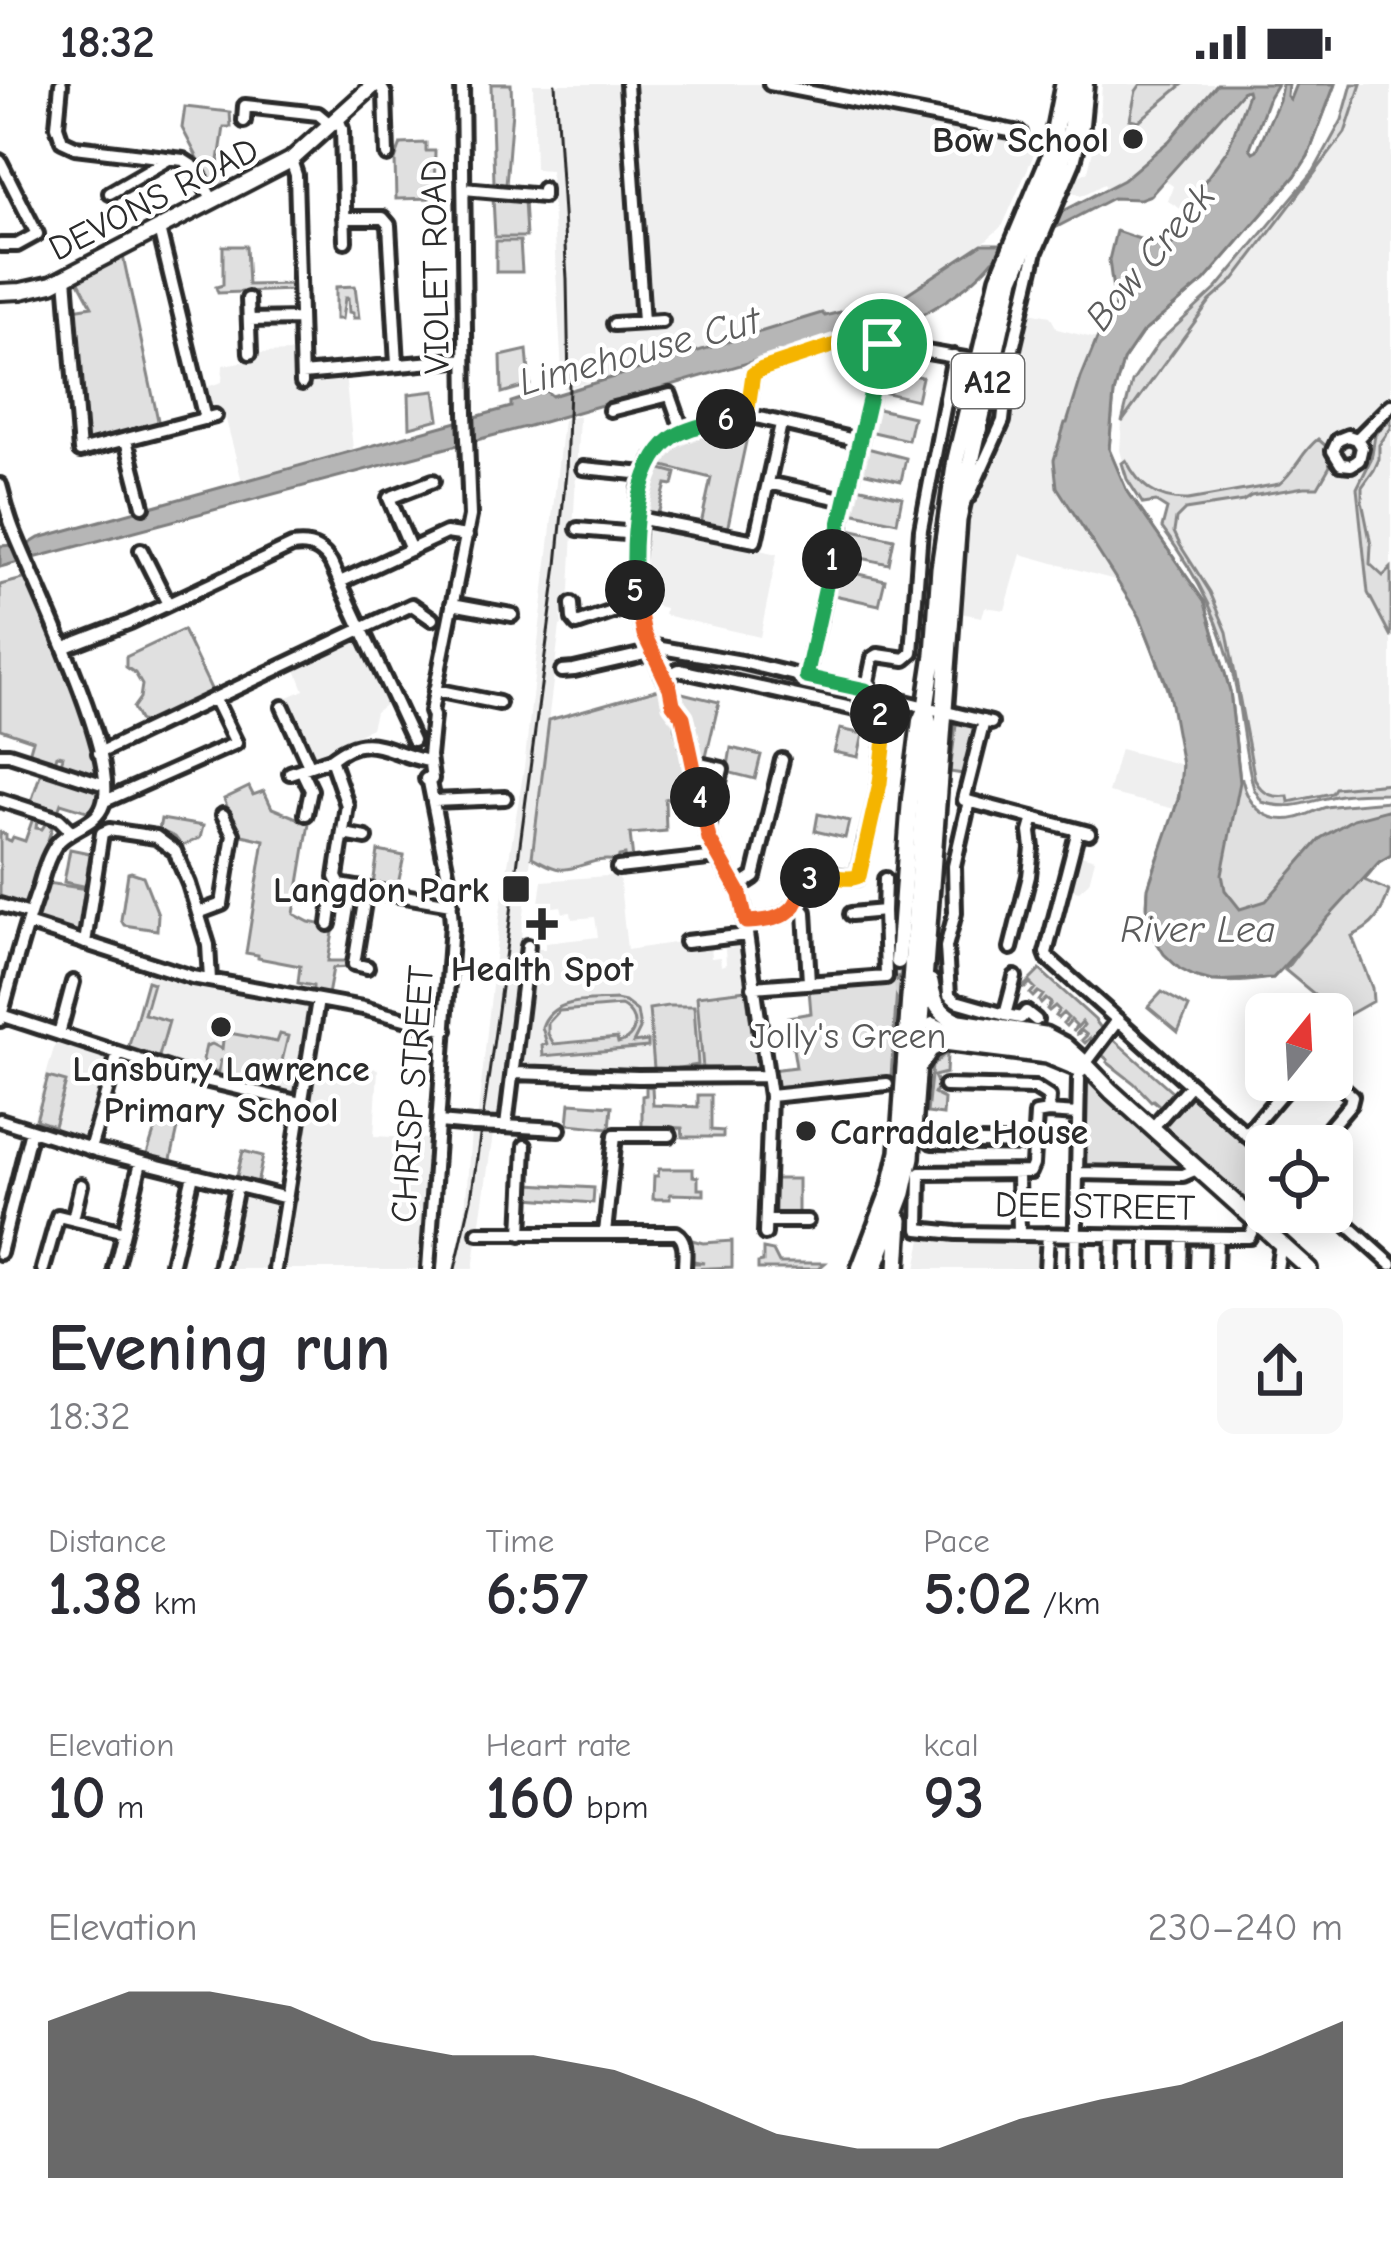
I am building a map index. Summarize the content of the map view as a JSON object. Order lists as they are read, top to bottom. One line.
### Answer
{"streets":{"highway":["A12"],"main road":["DEVONS ROAD"],"street":["VIOLET ROAD","CHRISP STREET","DEE STREET"]},"crossings":[["VIOLET ROAD","CHRISP STREET"]],"water":["Bow Creek","Limehouse Cut","River Lea"],"parks":["Jolly's Green"],"places":{"other":["Bow School","Lansbury Lawrence Primary School","Carradale House"],"transit":["Langdon Park"],"health":["Health Spot"]},"north":"top","page":{"status":"18:32","pins":["6","1","5","2","4","3"],"heading":["Evening run","18:32"],"stats":[["Distance","1.38 km"],["Time","6:57"],["Pace","5:02 /km"],["Elevation","10 m"],["Heart rate","160 bpm"],["kcal","93"]],"chart":["Elevation","230–240 m"]}}
